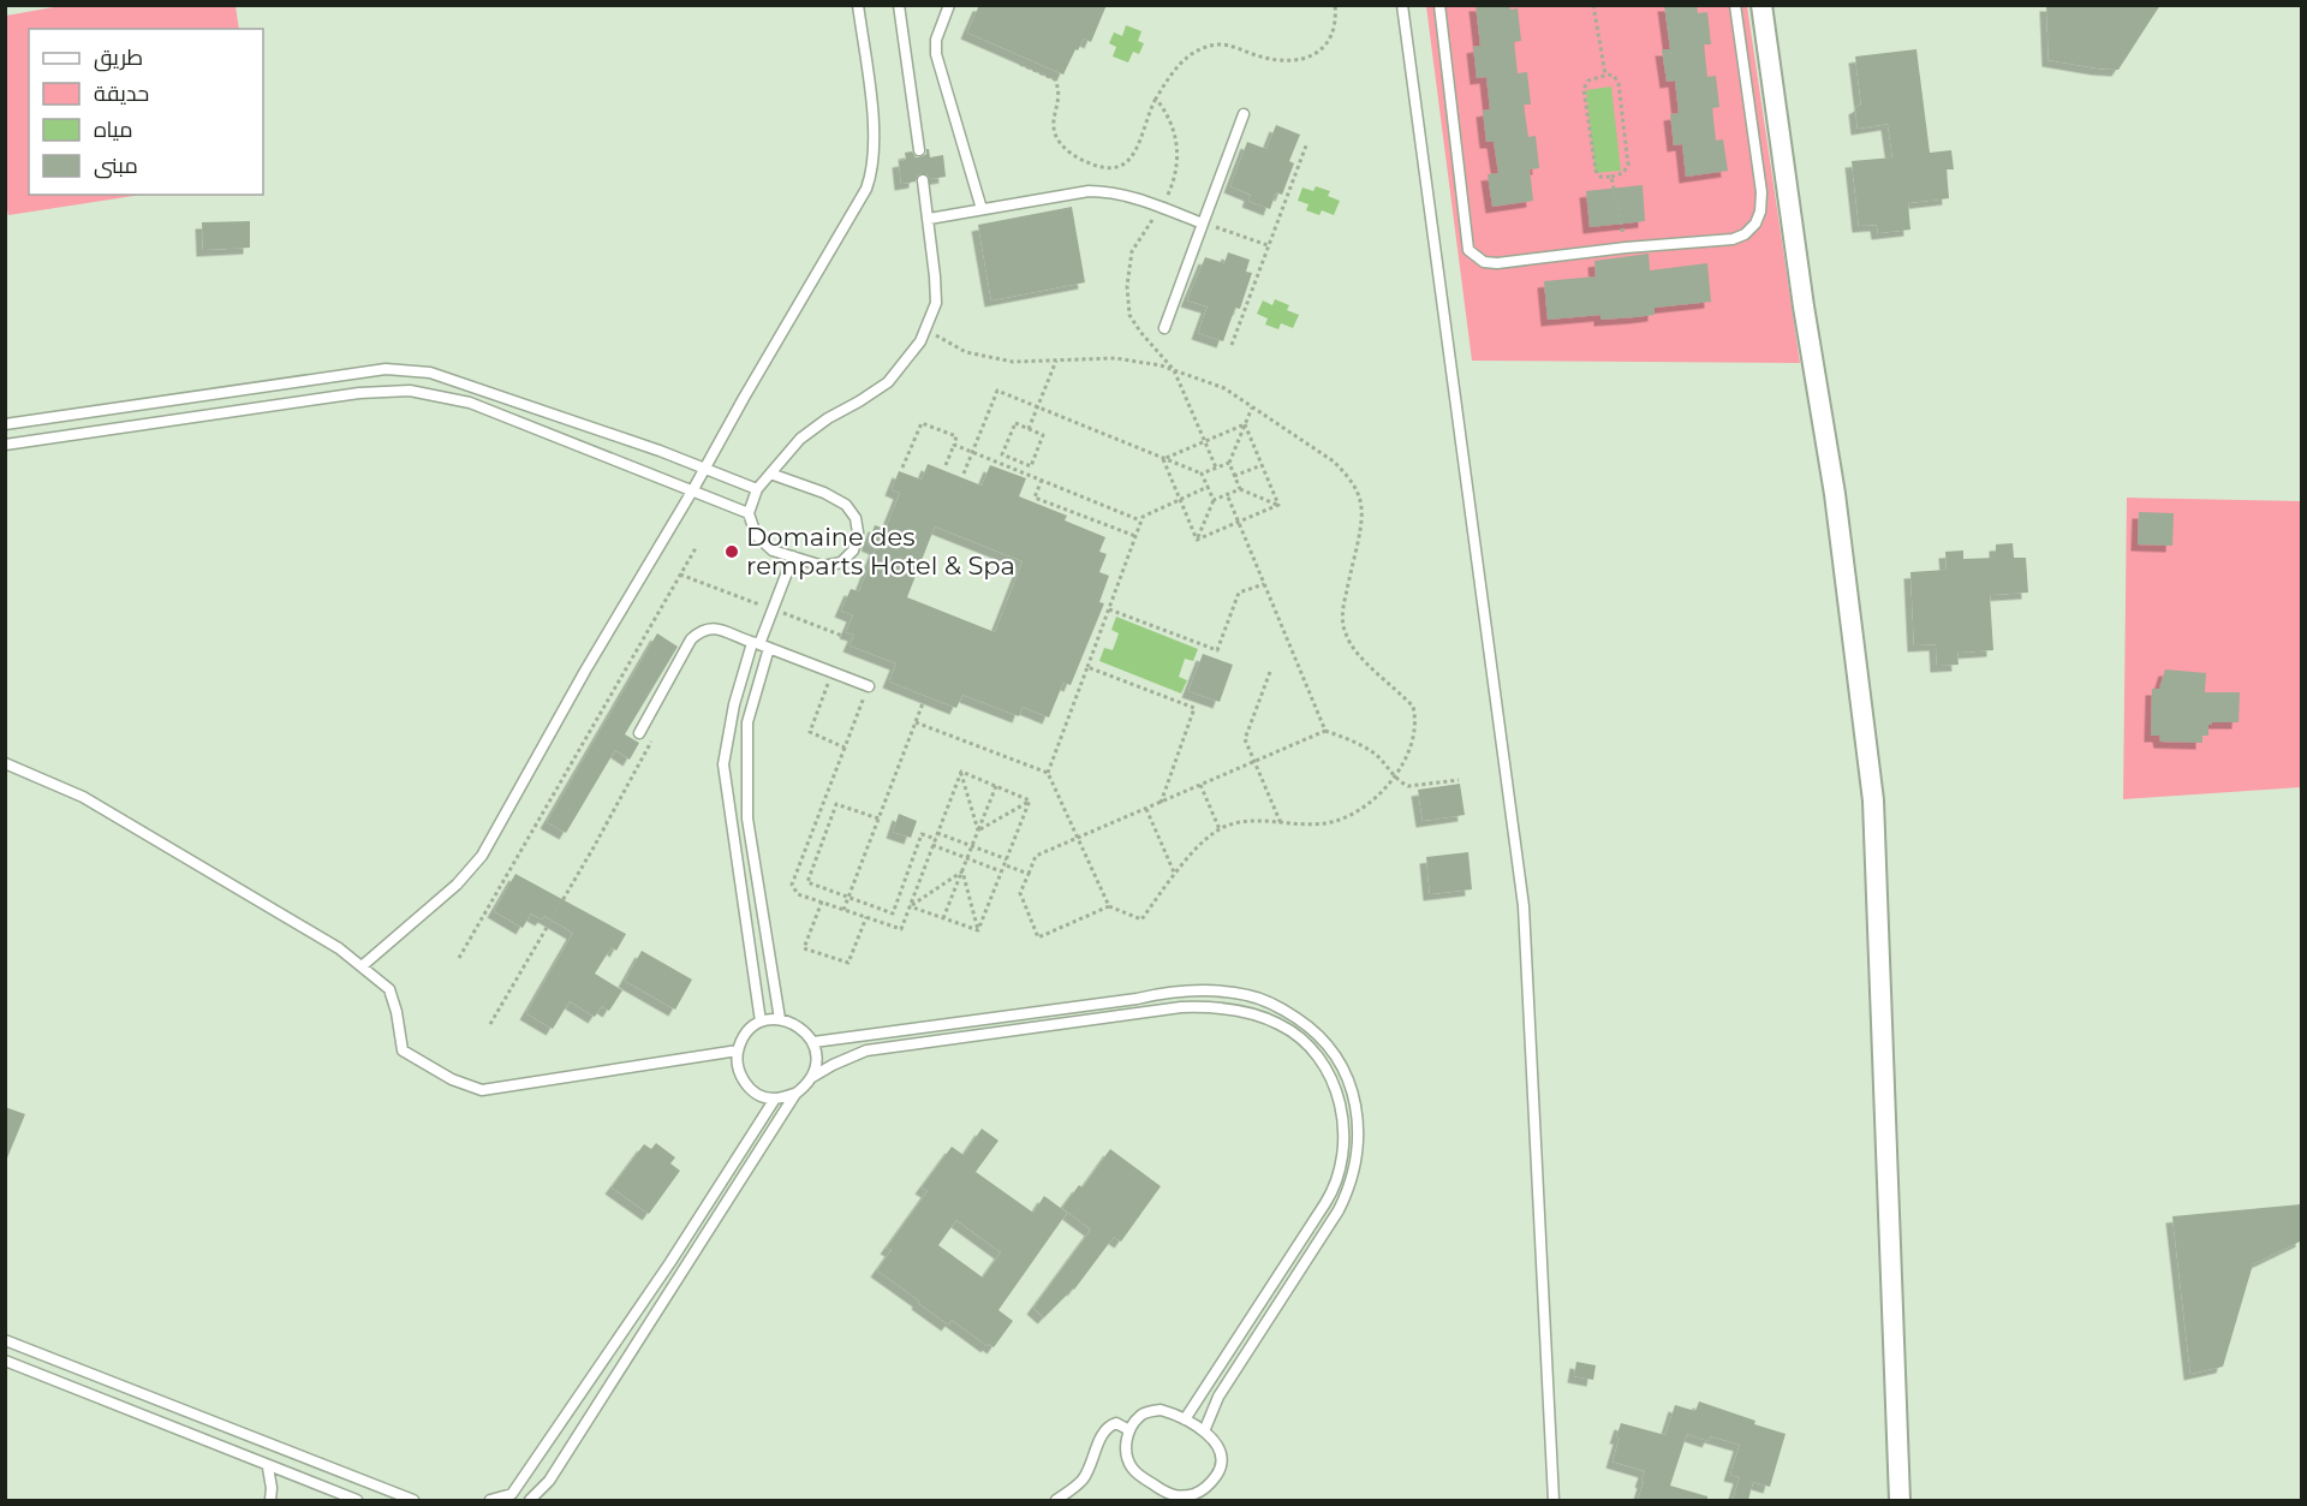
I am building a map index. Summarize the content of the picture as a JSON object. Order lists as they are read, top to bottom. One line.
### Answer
{"places":["Domaine des remparts Hotel & Spa"],"legend":["طريق","حديقة","مياه","مبنى"]}
